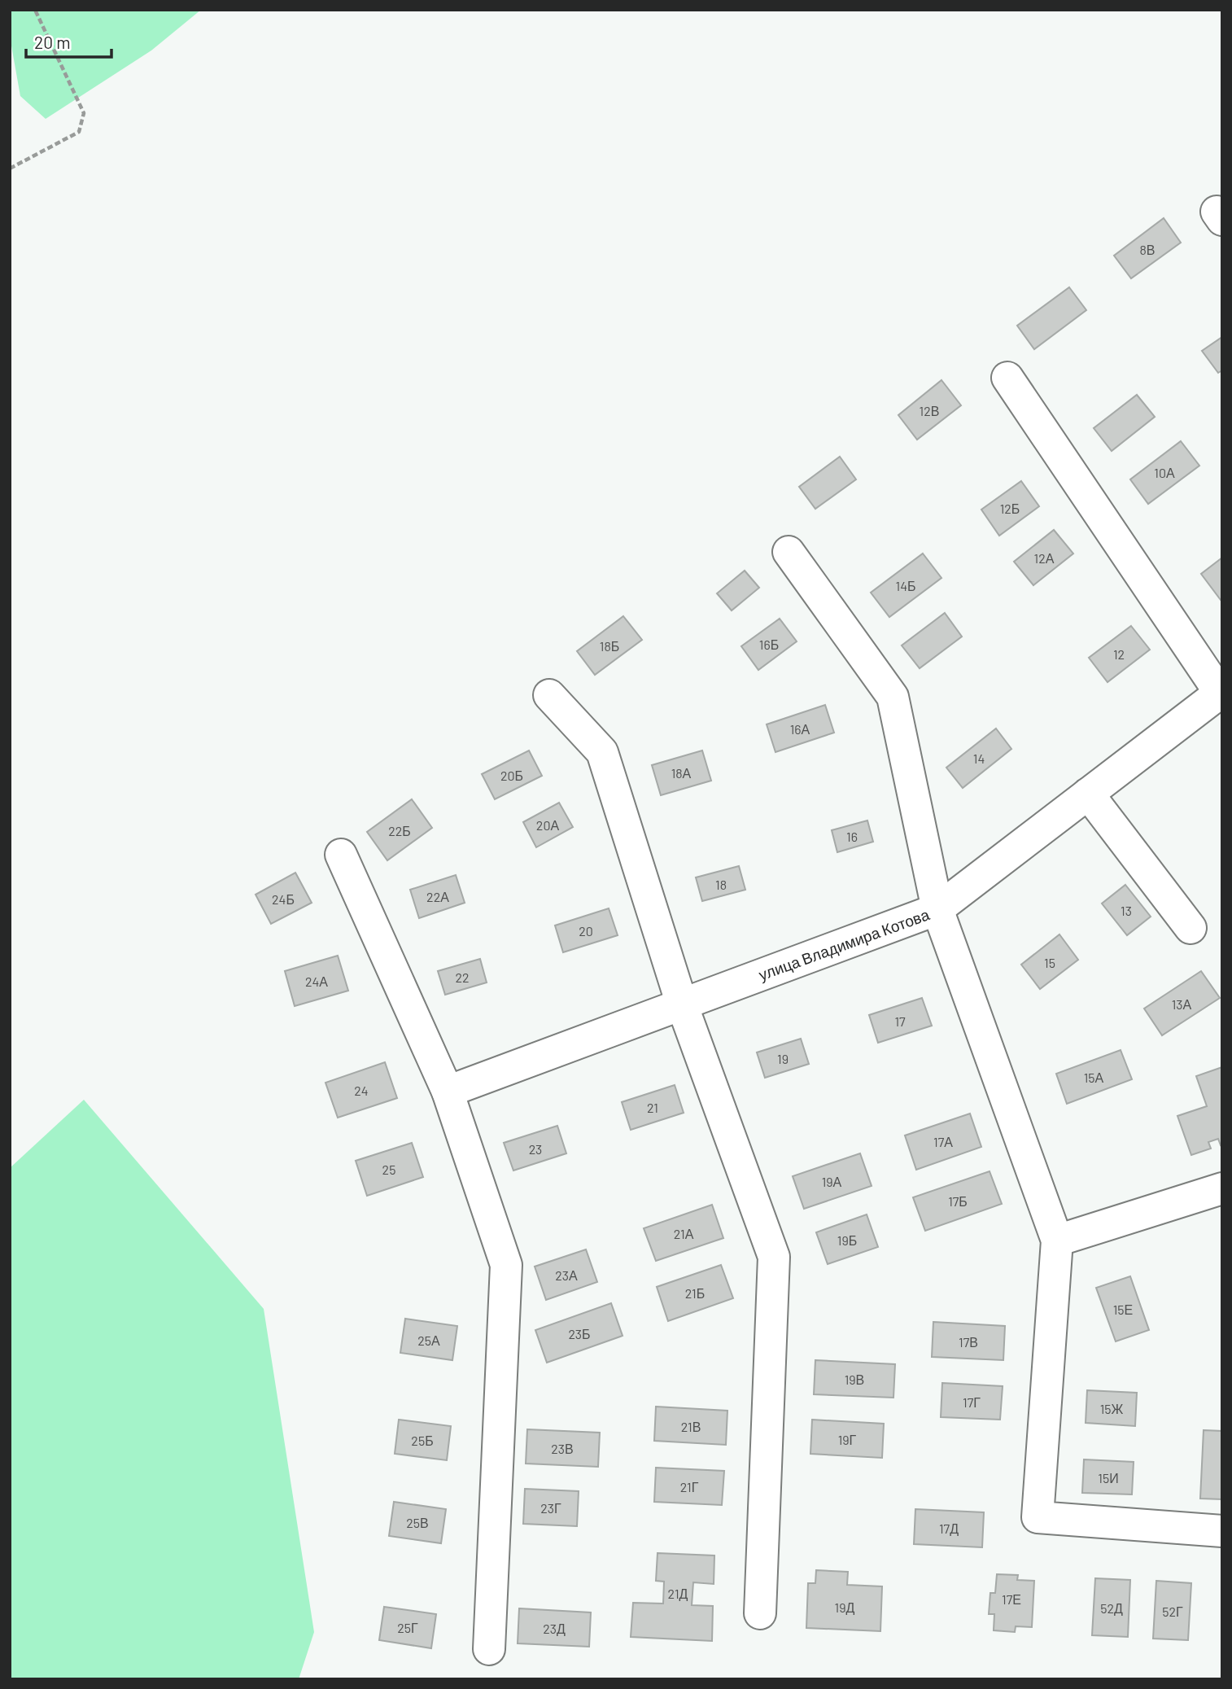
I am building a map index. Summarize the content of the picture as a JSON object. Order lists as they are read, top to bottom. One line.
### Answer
{"streets":{"street":["улица Владимира Котова"]},"house_numbers":["8В","12В","10А","12Б","12А","14Б","16Б","18Б","12","16А","14","18А","20Б","20А","22Б","16","18","22А","24Б","13","20","15","22","24А","13А","17","19","15А","24","21","17А","23","25","19А","17Б","21А","19Б","23А","21Б","15Е","23Б","25А","17В","19В","17Г","15Ж","21В","19Г","25Б","23В","15И","21Г","23Г","25В","17Д","21Д","17Е","19Д","52Д","52Г","25Г","23Д"],"scale_bar":"20 m"}
